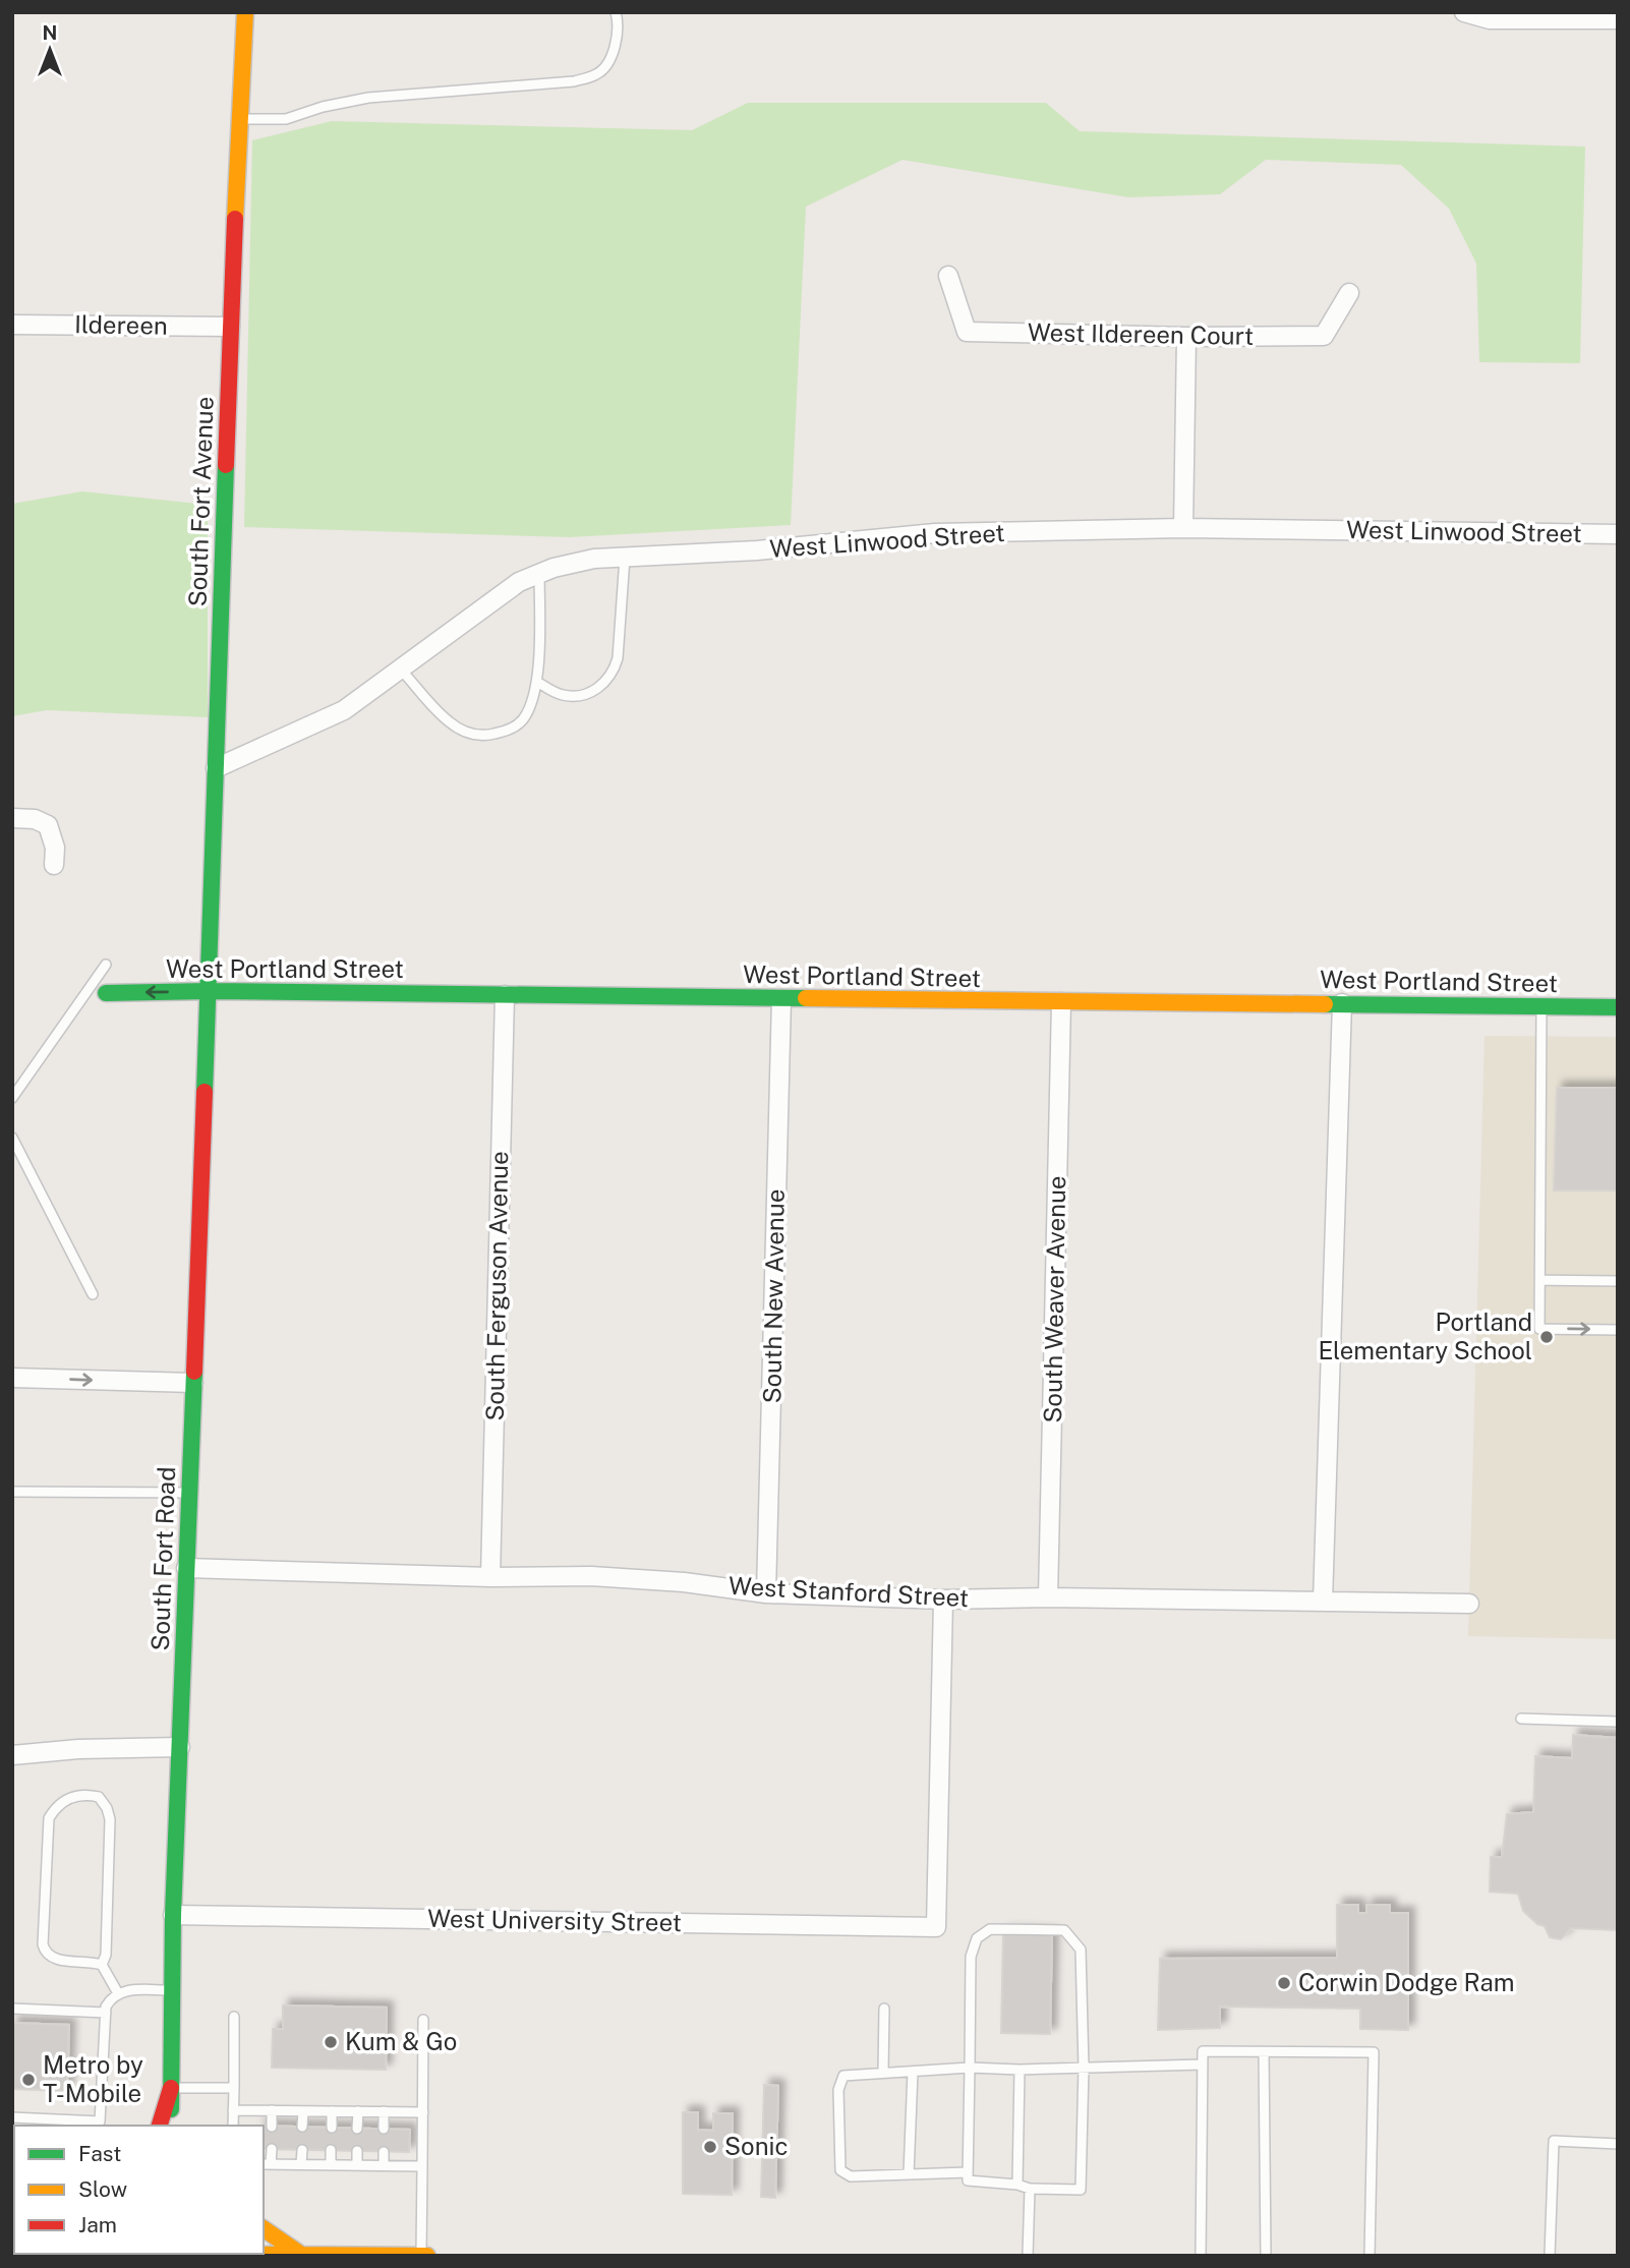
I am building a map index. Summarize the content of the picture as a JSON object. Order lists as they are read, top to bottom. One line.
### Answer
{"streets":{"street":["Ildereen","West Ildereen Court","South Fort Avenue","West Linwood Street","West Portland Street","South Ferguson Avenue","South New Avenue","South Weaver Avenue","South Fort Road","West Stanford Street","West University Street"]},"crossings":[["Ildereen","South Fort Avenue"],["South Fort Avenue","West Linwood Street"],["South Fort Avenue","West Portland Street"],["South Fort Avenue","South Fort Road"],["West Portland Street","South Ferguson Avenue"],["West Portland Street","South New Avenue"],["West Portland Street","South Weaver Avenue"],["West Portland Street","South Fort Road"],["South Ferguson Avenue","West Stanford Street"],["South New Avenue","West Stanford Street"],["South Weaver Avenue","West Stanford Street"],["South Fort Road","West Stanford Street"],["South Fort Road","West University Street"],["West Stanford Street","West University Street"]],"places":["Portland Elementary School","Corwin Dodge Ram","Kum & Go","Metro by T-Mobile","Sonic"],"legend":["Fast","Slow","Jam"],"north":"top"}
